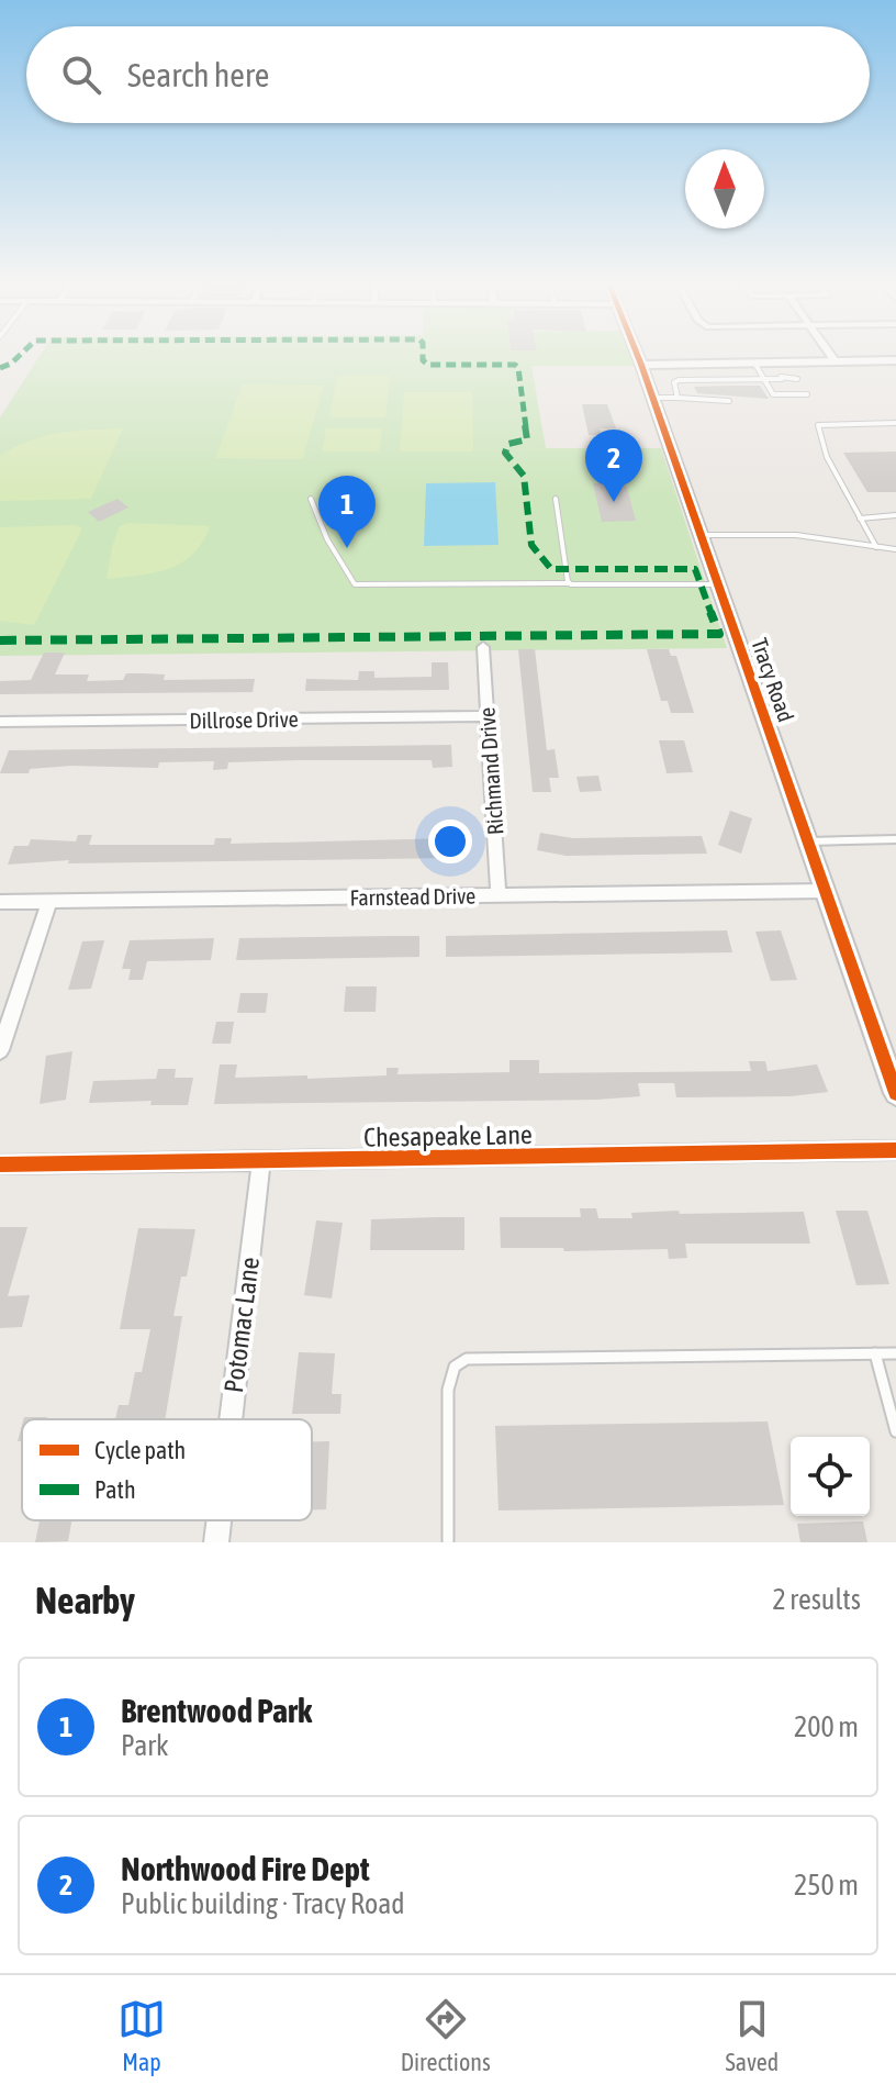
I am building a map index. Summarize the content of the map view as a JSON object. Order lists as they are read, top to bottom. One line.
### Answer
{"streets":{"street":["Tracy Road","Dillrose Drive","Richmand Drive","Farnstead Drive","Chesapeake Lane","Potomac Lane"]},"crossings":[["Tracy Road","Farnstead Drive"],["Dillrose Drive","Richmand Drive"],["Richmand Drive","Farnstead Drive"],["Chesapeake Lane","Potomac Lane"]],"legend":["Cycle path","Path"],"north":"top","page":{"search":"Search here","pins":["2","1"],"heading":["Nearby","2 results"],"list":[{"mark":"1","name":"Brentwood Park","note":"Park","value":"200 m"},{"mark":"2","name":"Northwood Fire Dept","note":"Public building · Tracy Road","value":"250 m"}],"nav":["Map","Directions","Saved"]}}
